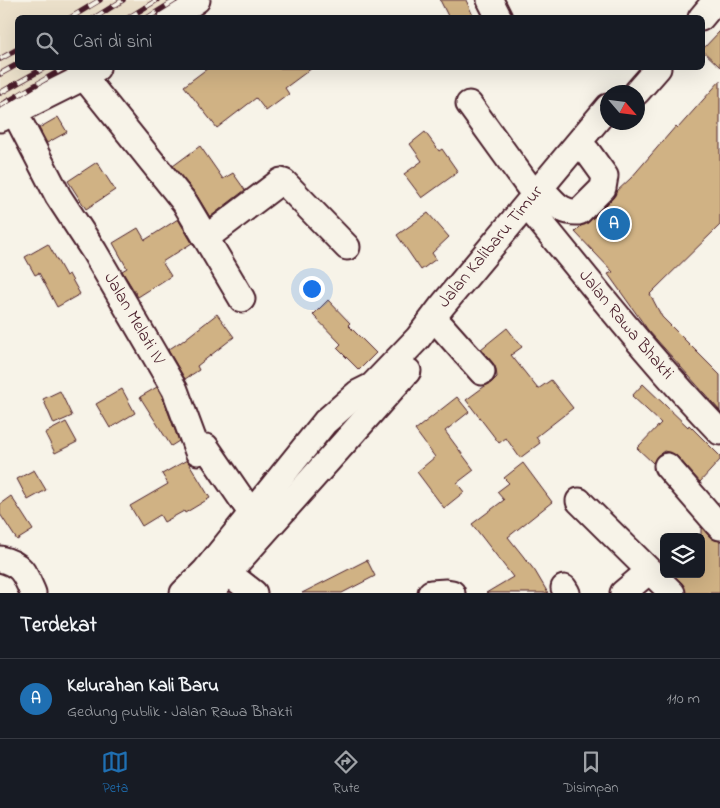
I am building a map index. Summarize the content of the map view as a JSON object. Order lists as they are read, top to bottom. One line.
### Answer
{"streets":{"street":["Jalan Kalibaru Timur","Jalan Melati IV","Jalan Rawa Bhakti"]},"crossings":[["Jalan Kalibaru Timur","Jalan Melati IV"],["Jalan Kalibaru Timur","Jalan Rawa Bhakti"]],"north":"bottom right","page":{"search":"Cari di sini","pins":"A","heading":"Terdekat","list":[{"mark":"A","name":"Kelurahan Kali Baru","note":"Gedung publik · Jalan Rawa Bhakti","value":"110 m"}],"nav":["Peta","Rute","Disimpan"]}}
